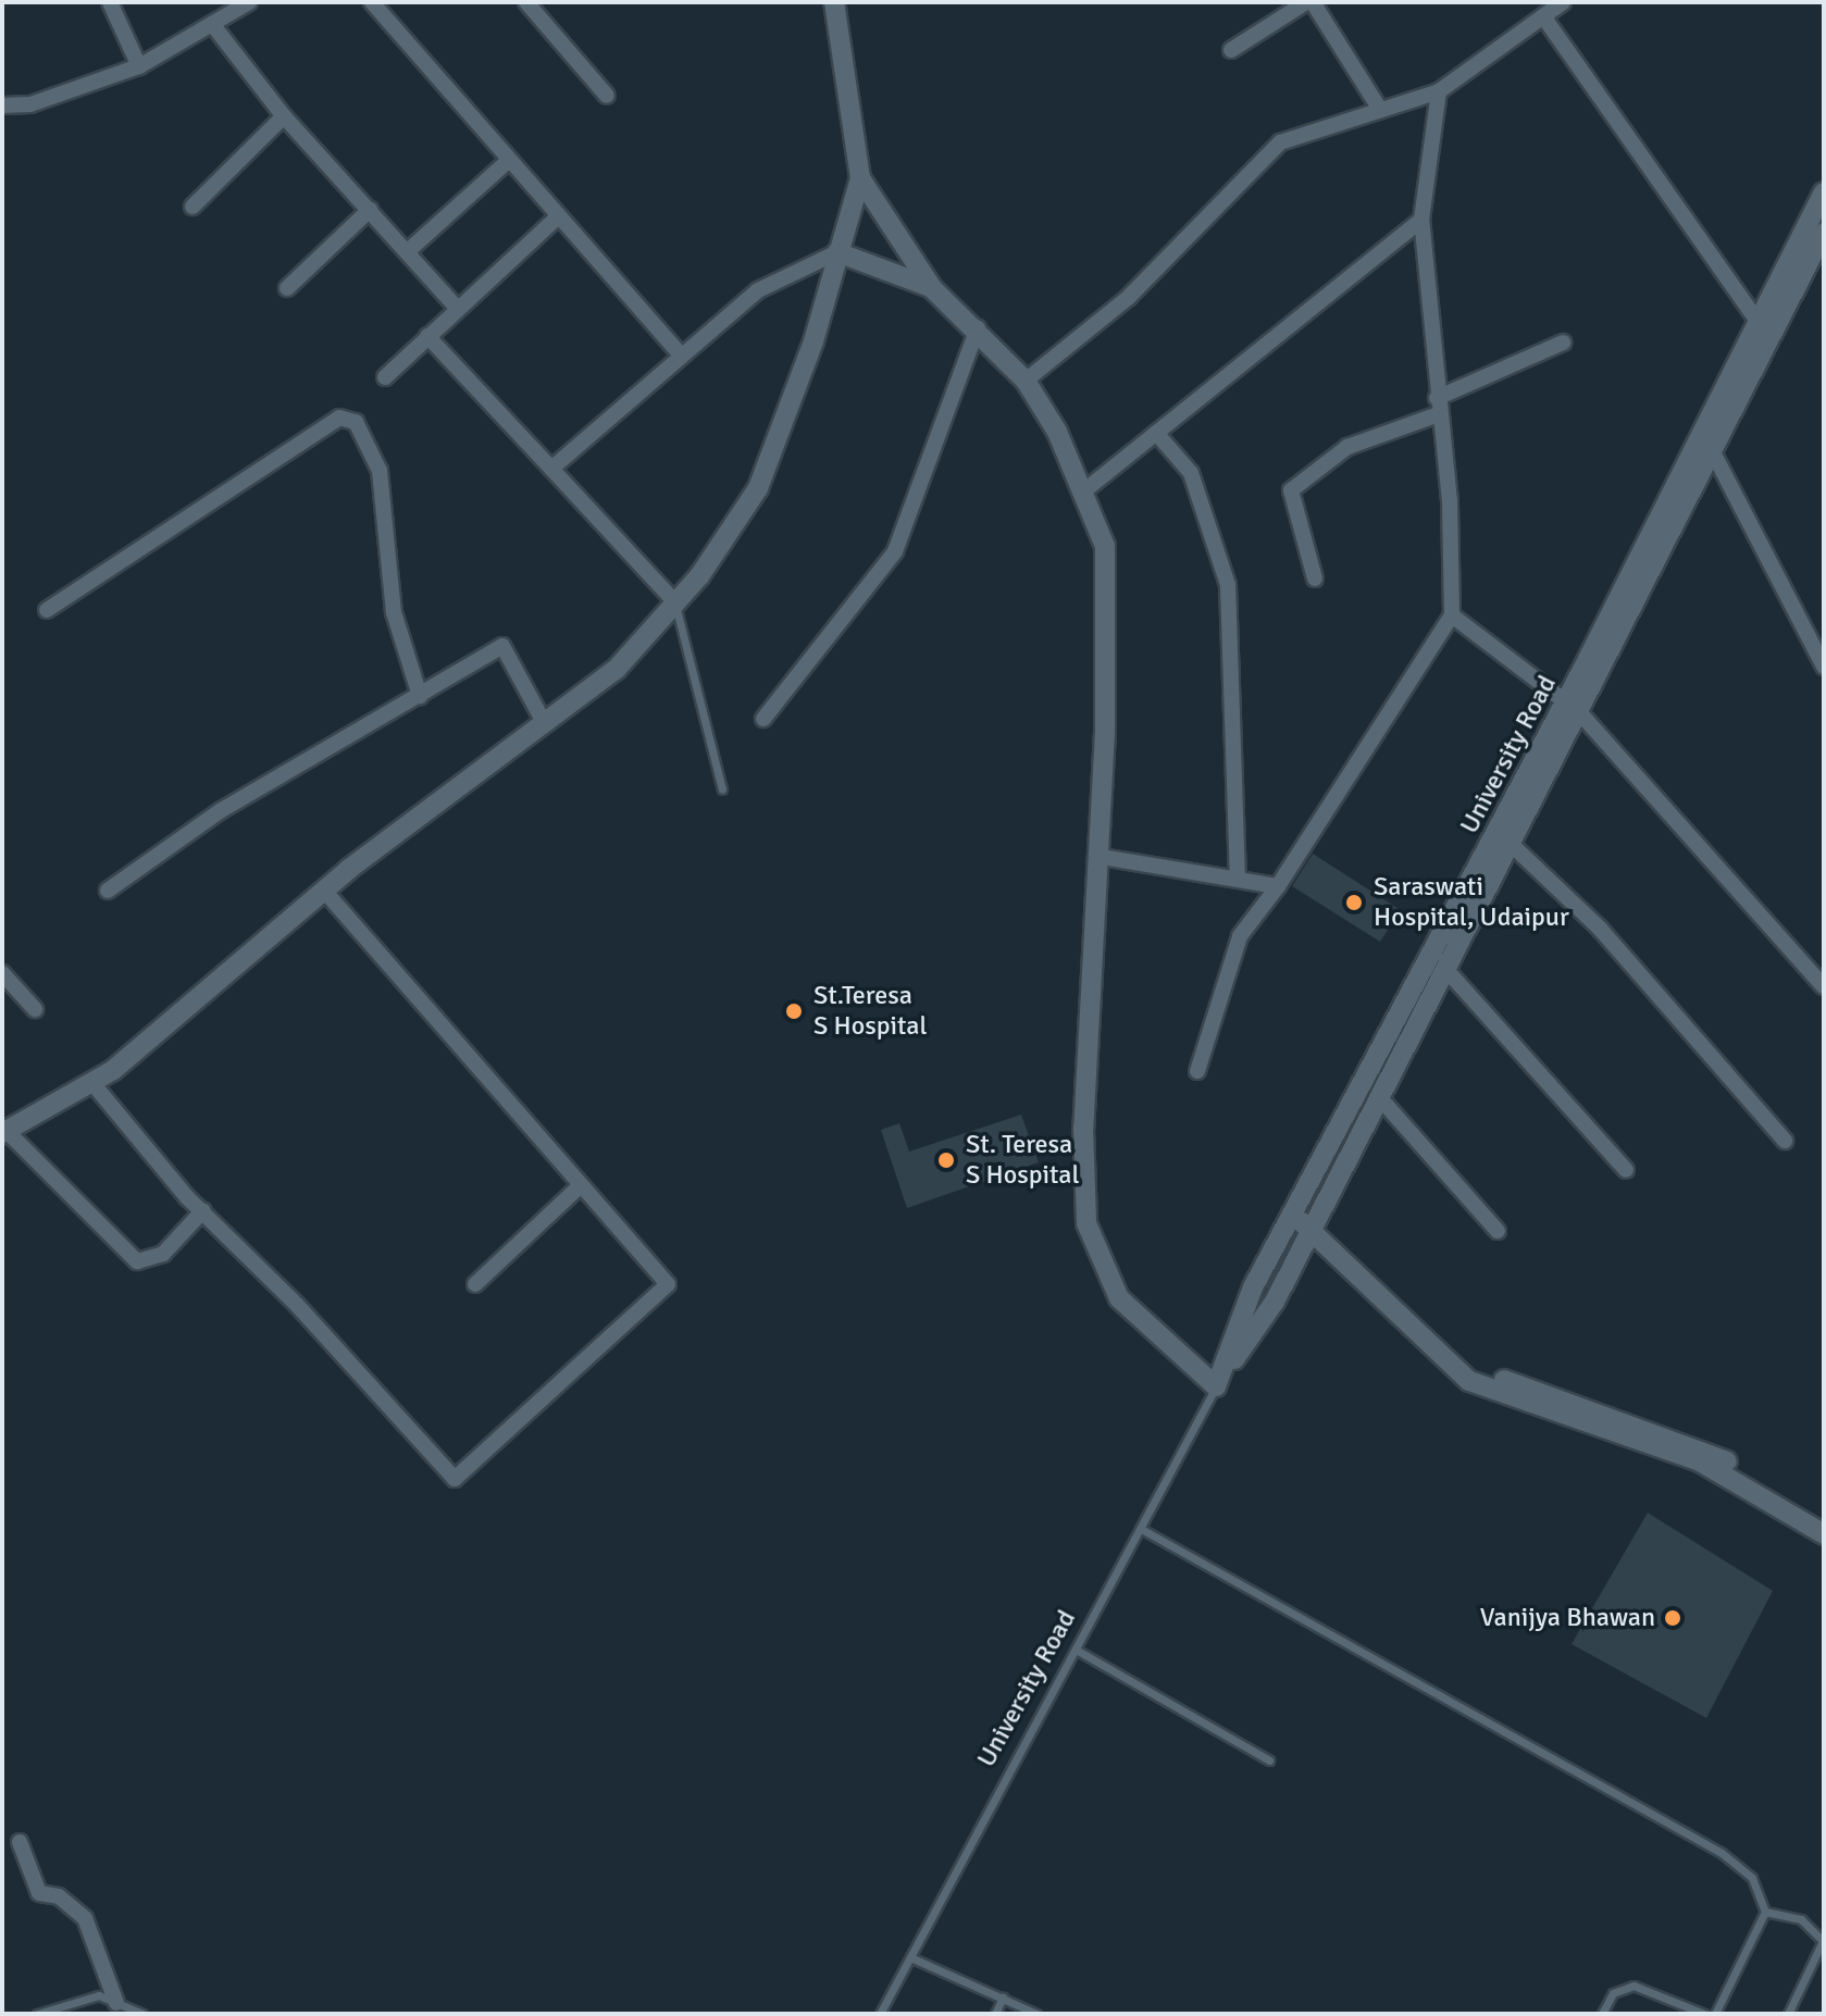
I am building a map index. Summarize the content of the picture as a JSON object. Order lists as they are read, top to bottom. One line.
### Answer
{"streets":{"street":["University Road"]},"places":["Saraswati Hospital, Udaipur","St.Teresa S Hospital","St. Teresa S Hospital","Vanijya Bhawan"]}
